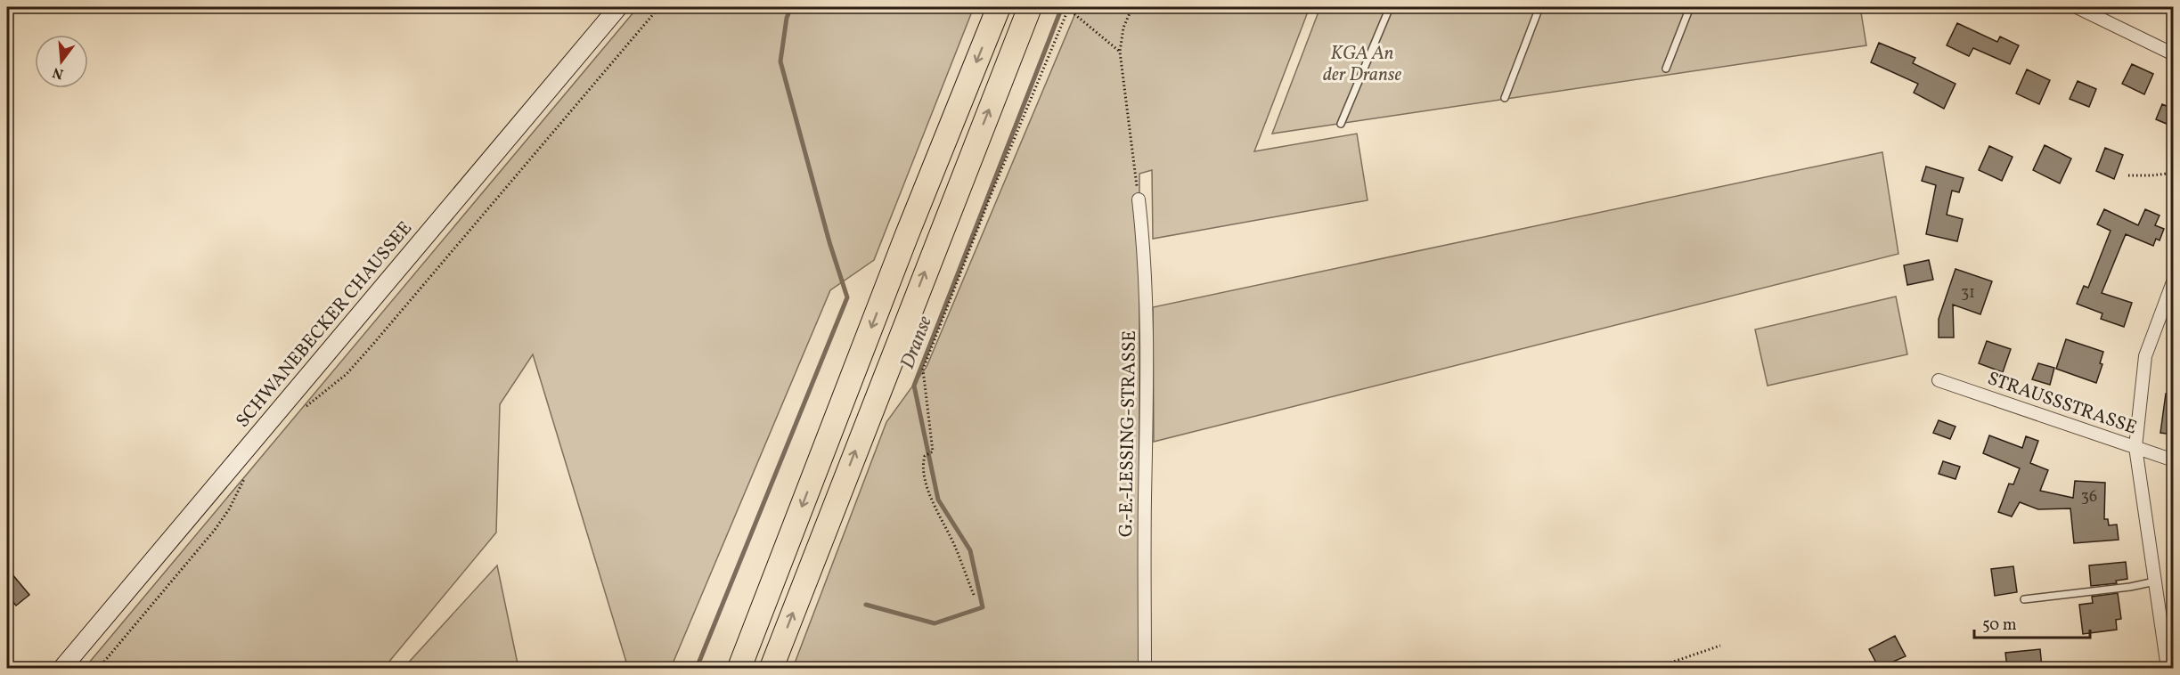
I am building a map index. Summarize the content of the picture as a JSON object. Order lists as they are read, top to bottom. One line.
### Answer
{"streets":{"main road":["SCHWANEBECKER CHAUSSEE"],"street":["STRAUSSSTRASSE","G.-E.-LESSING-STRASSE"]},"water":["Dranse"],"parks":["KGA An der Dranse"],"house_numbers":["31","36"],"scale_bar":"50 m","north":"bottom"}
